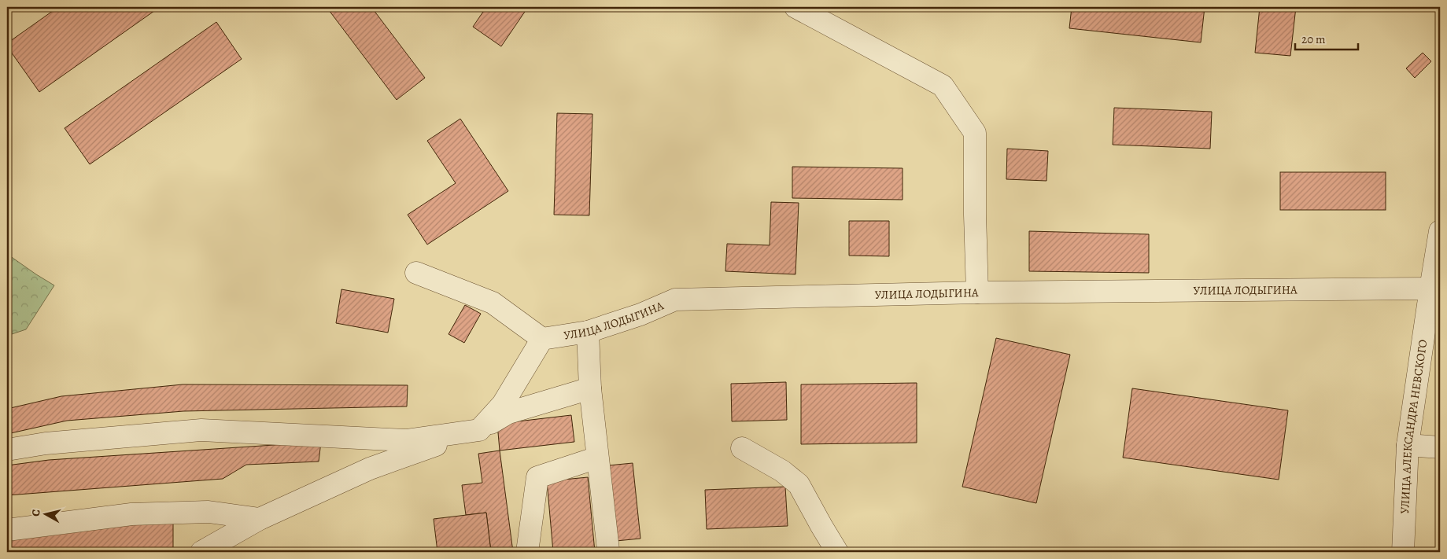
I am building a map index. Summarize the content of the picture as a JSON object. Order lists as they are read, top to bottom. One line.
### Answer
{"streets":{"street":["УЛИЦА ЛОДЫГИНА","УЛИЦА АЛЕКСАНДРА НЕВСКОГО"]},"crossings":[["УЛИЦА ЛОДЫГИНА","УЛИЦА АЛЕКСАНДРА НЕВСКОГО"]],"scale_bar":"20 m","north":"left"}
